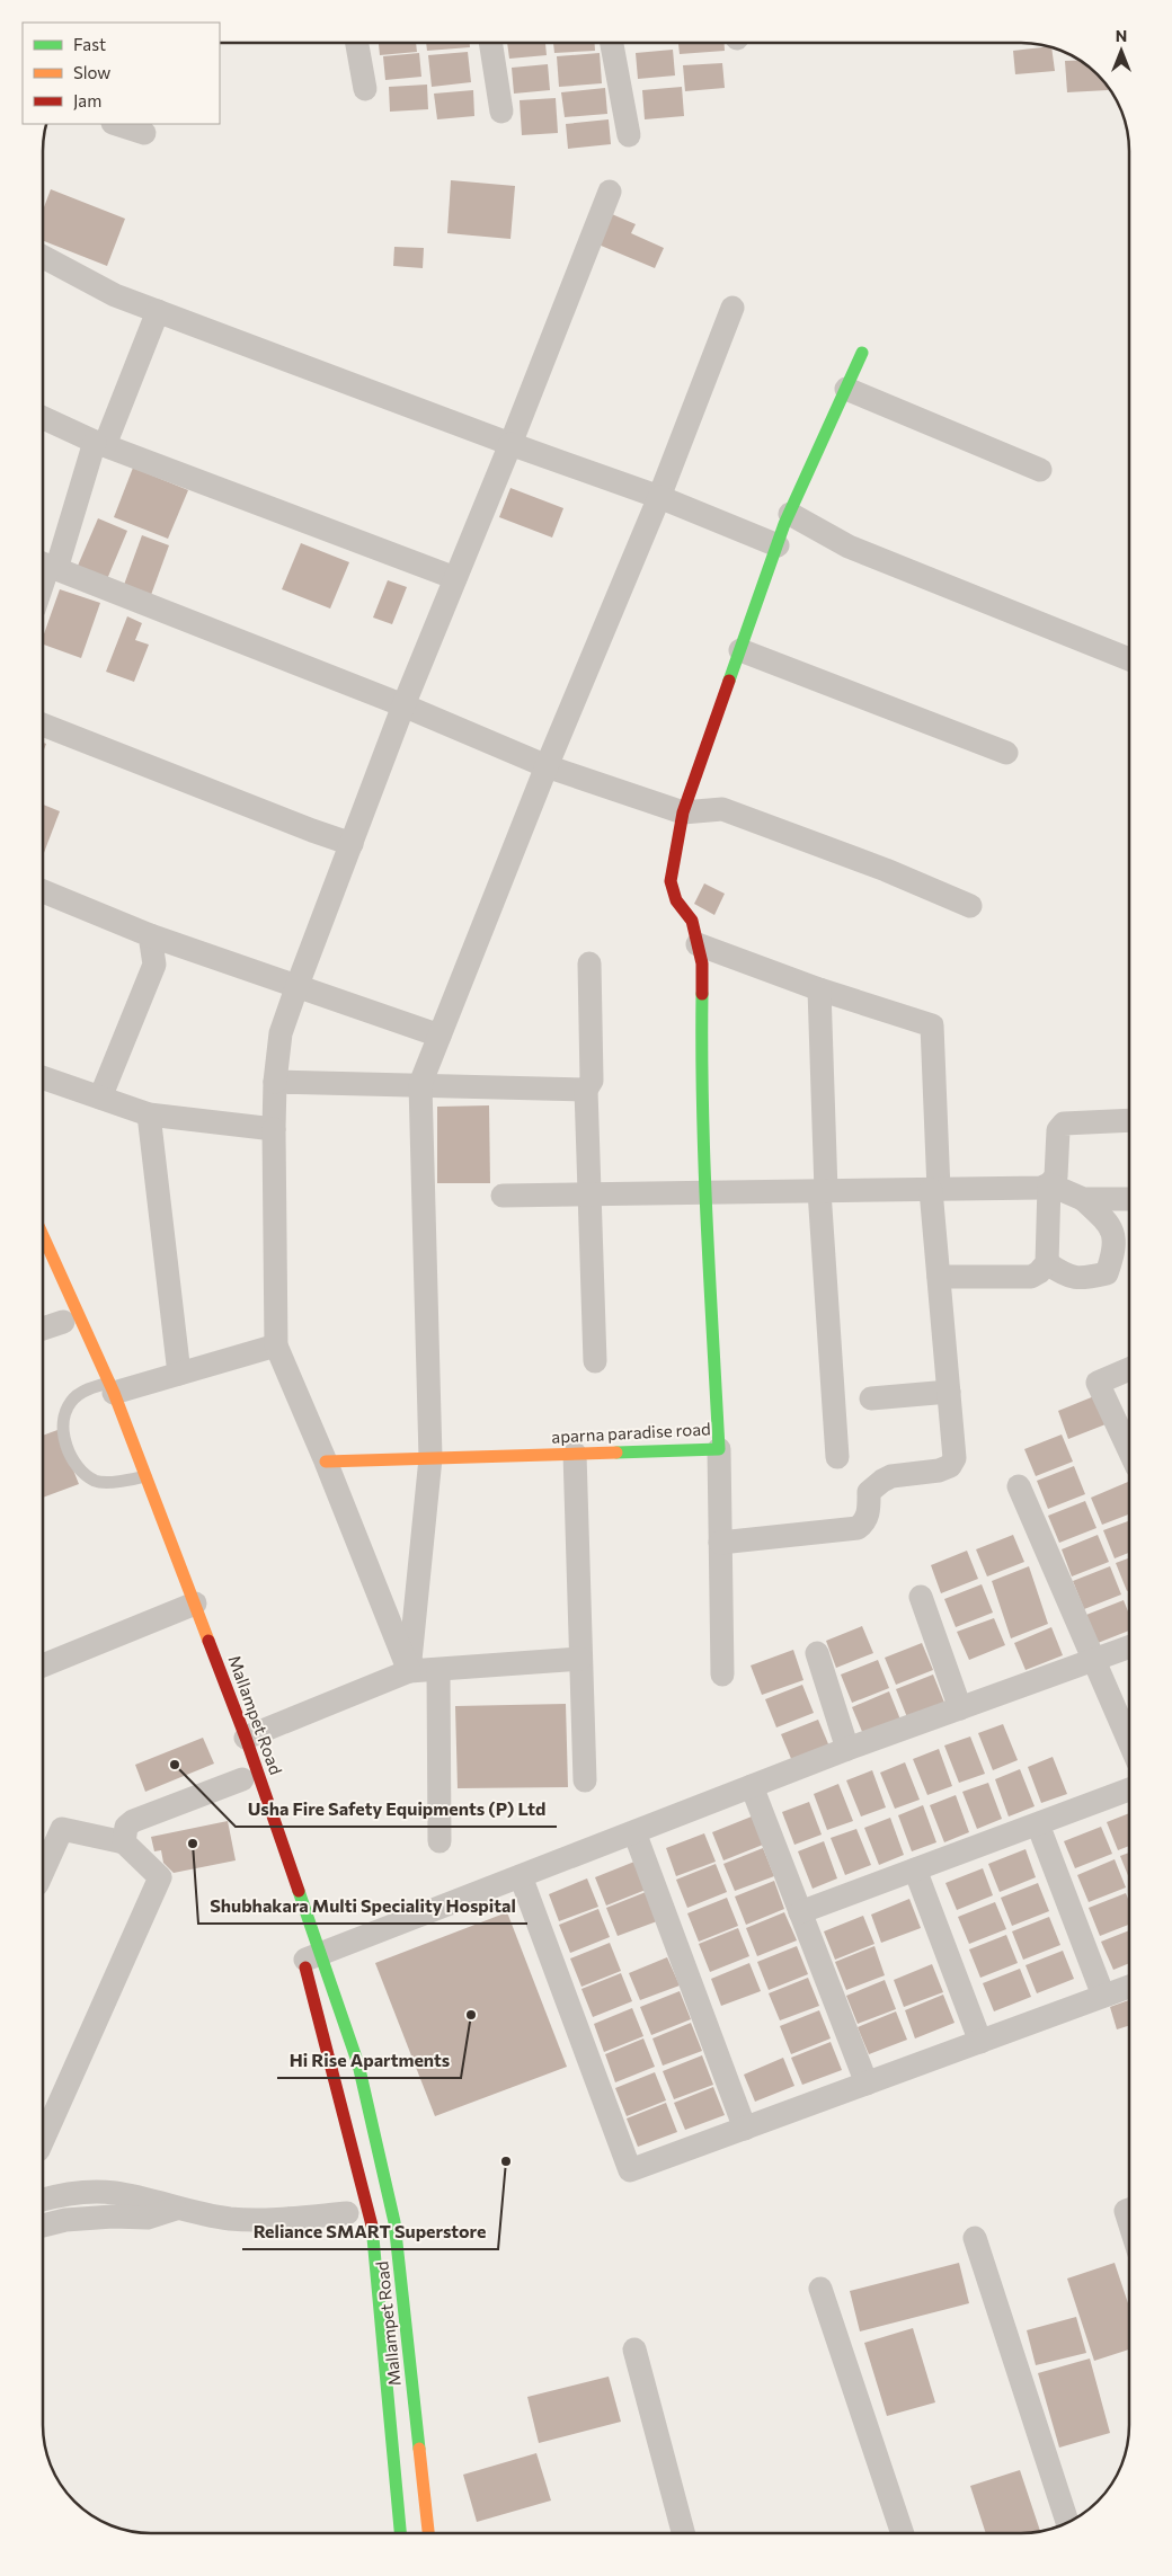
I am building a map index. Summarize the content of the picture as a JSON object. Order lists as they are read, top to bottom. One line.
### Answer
{"streets":{"main road":["aparna paradise road","Mallampet Road"]},"places":["Usha Fire Safety Equipments (P) Ltd","Shubhakara Multi Speciality Hospital","Hi Rise Apartments","Reliance SMART Superstore"],"legend":["Fast","Slow","Jam"],"north":"top"}
